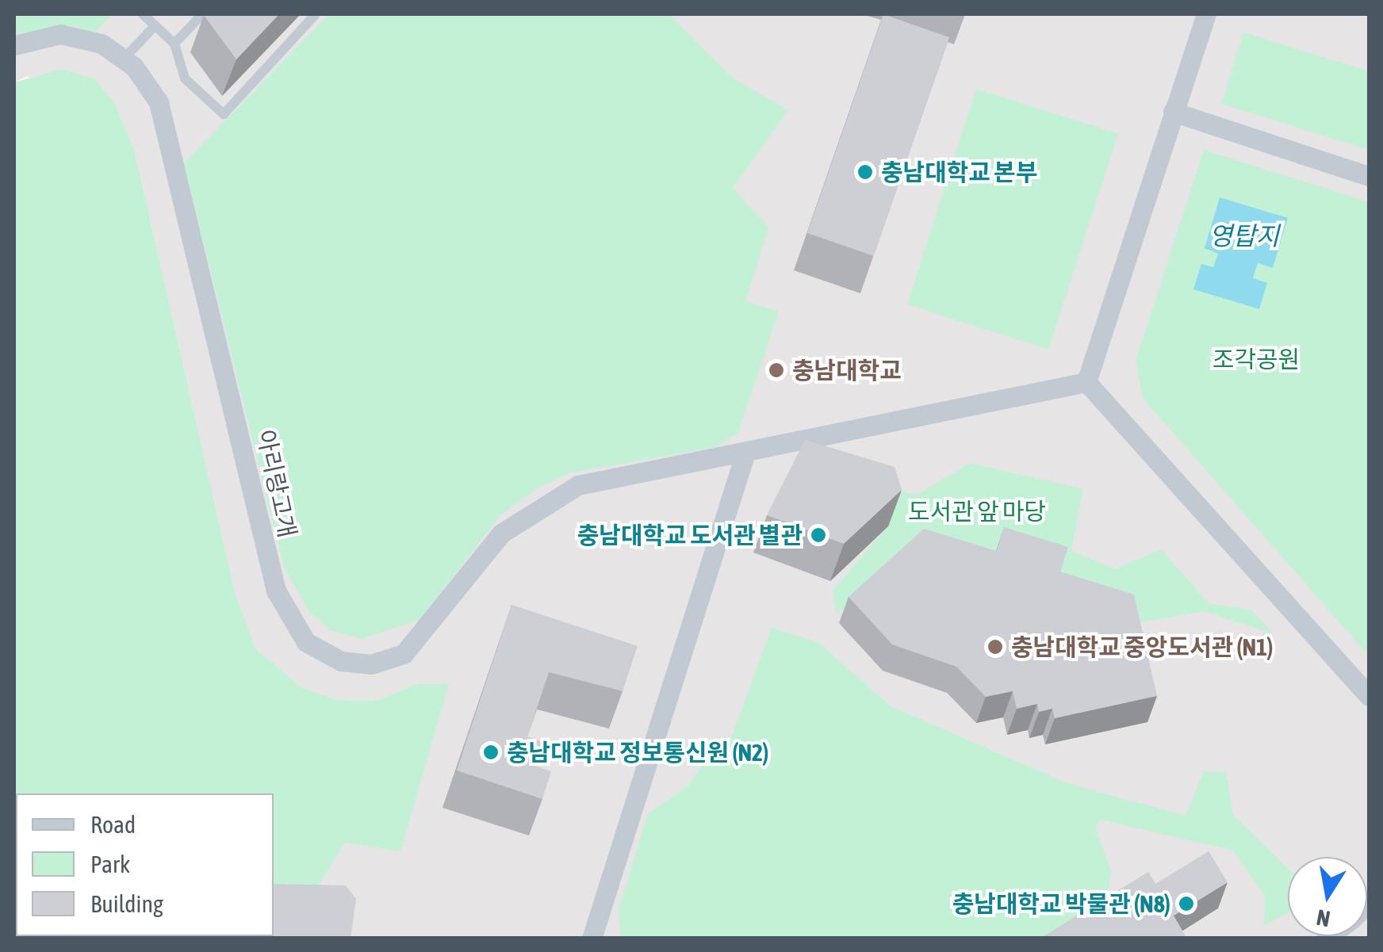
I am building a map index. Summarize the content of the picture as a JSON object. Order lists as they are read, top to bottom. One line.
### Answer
{"streets":{"street":["아리랑고개"]},"water":["영탑지"],"parks":["조각공원","도서관 앞 마당"],"places":["충남대학교 본부","충남대학교","충남대학교 도서관 별관","충남대학교 중앙도서관 (N1)","충남대학교 정보통신원 (N2)","충남대학교 박물관 (N8)"],"legend":["Road","Park","Building"],"north":"bottom"}
